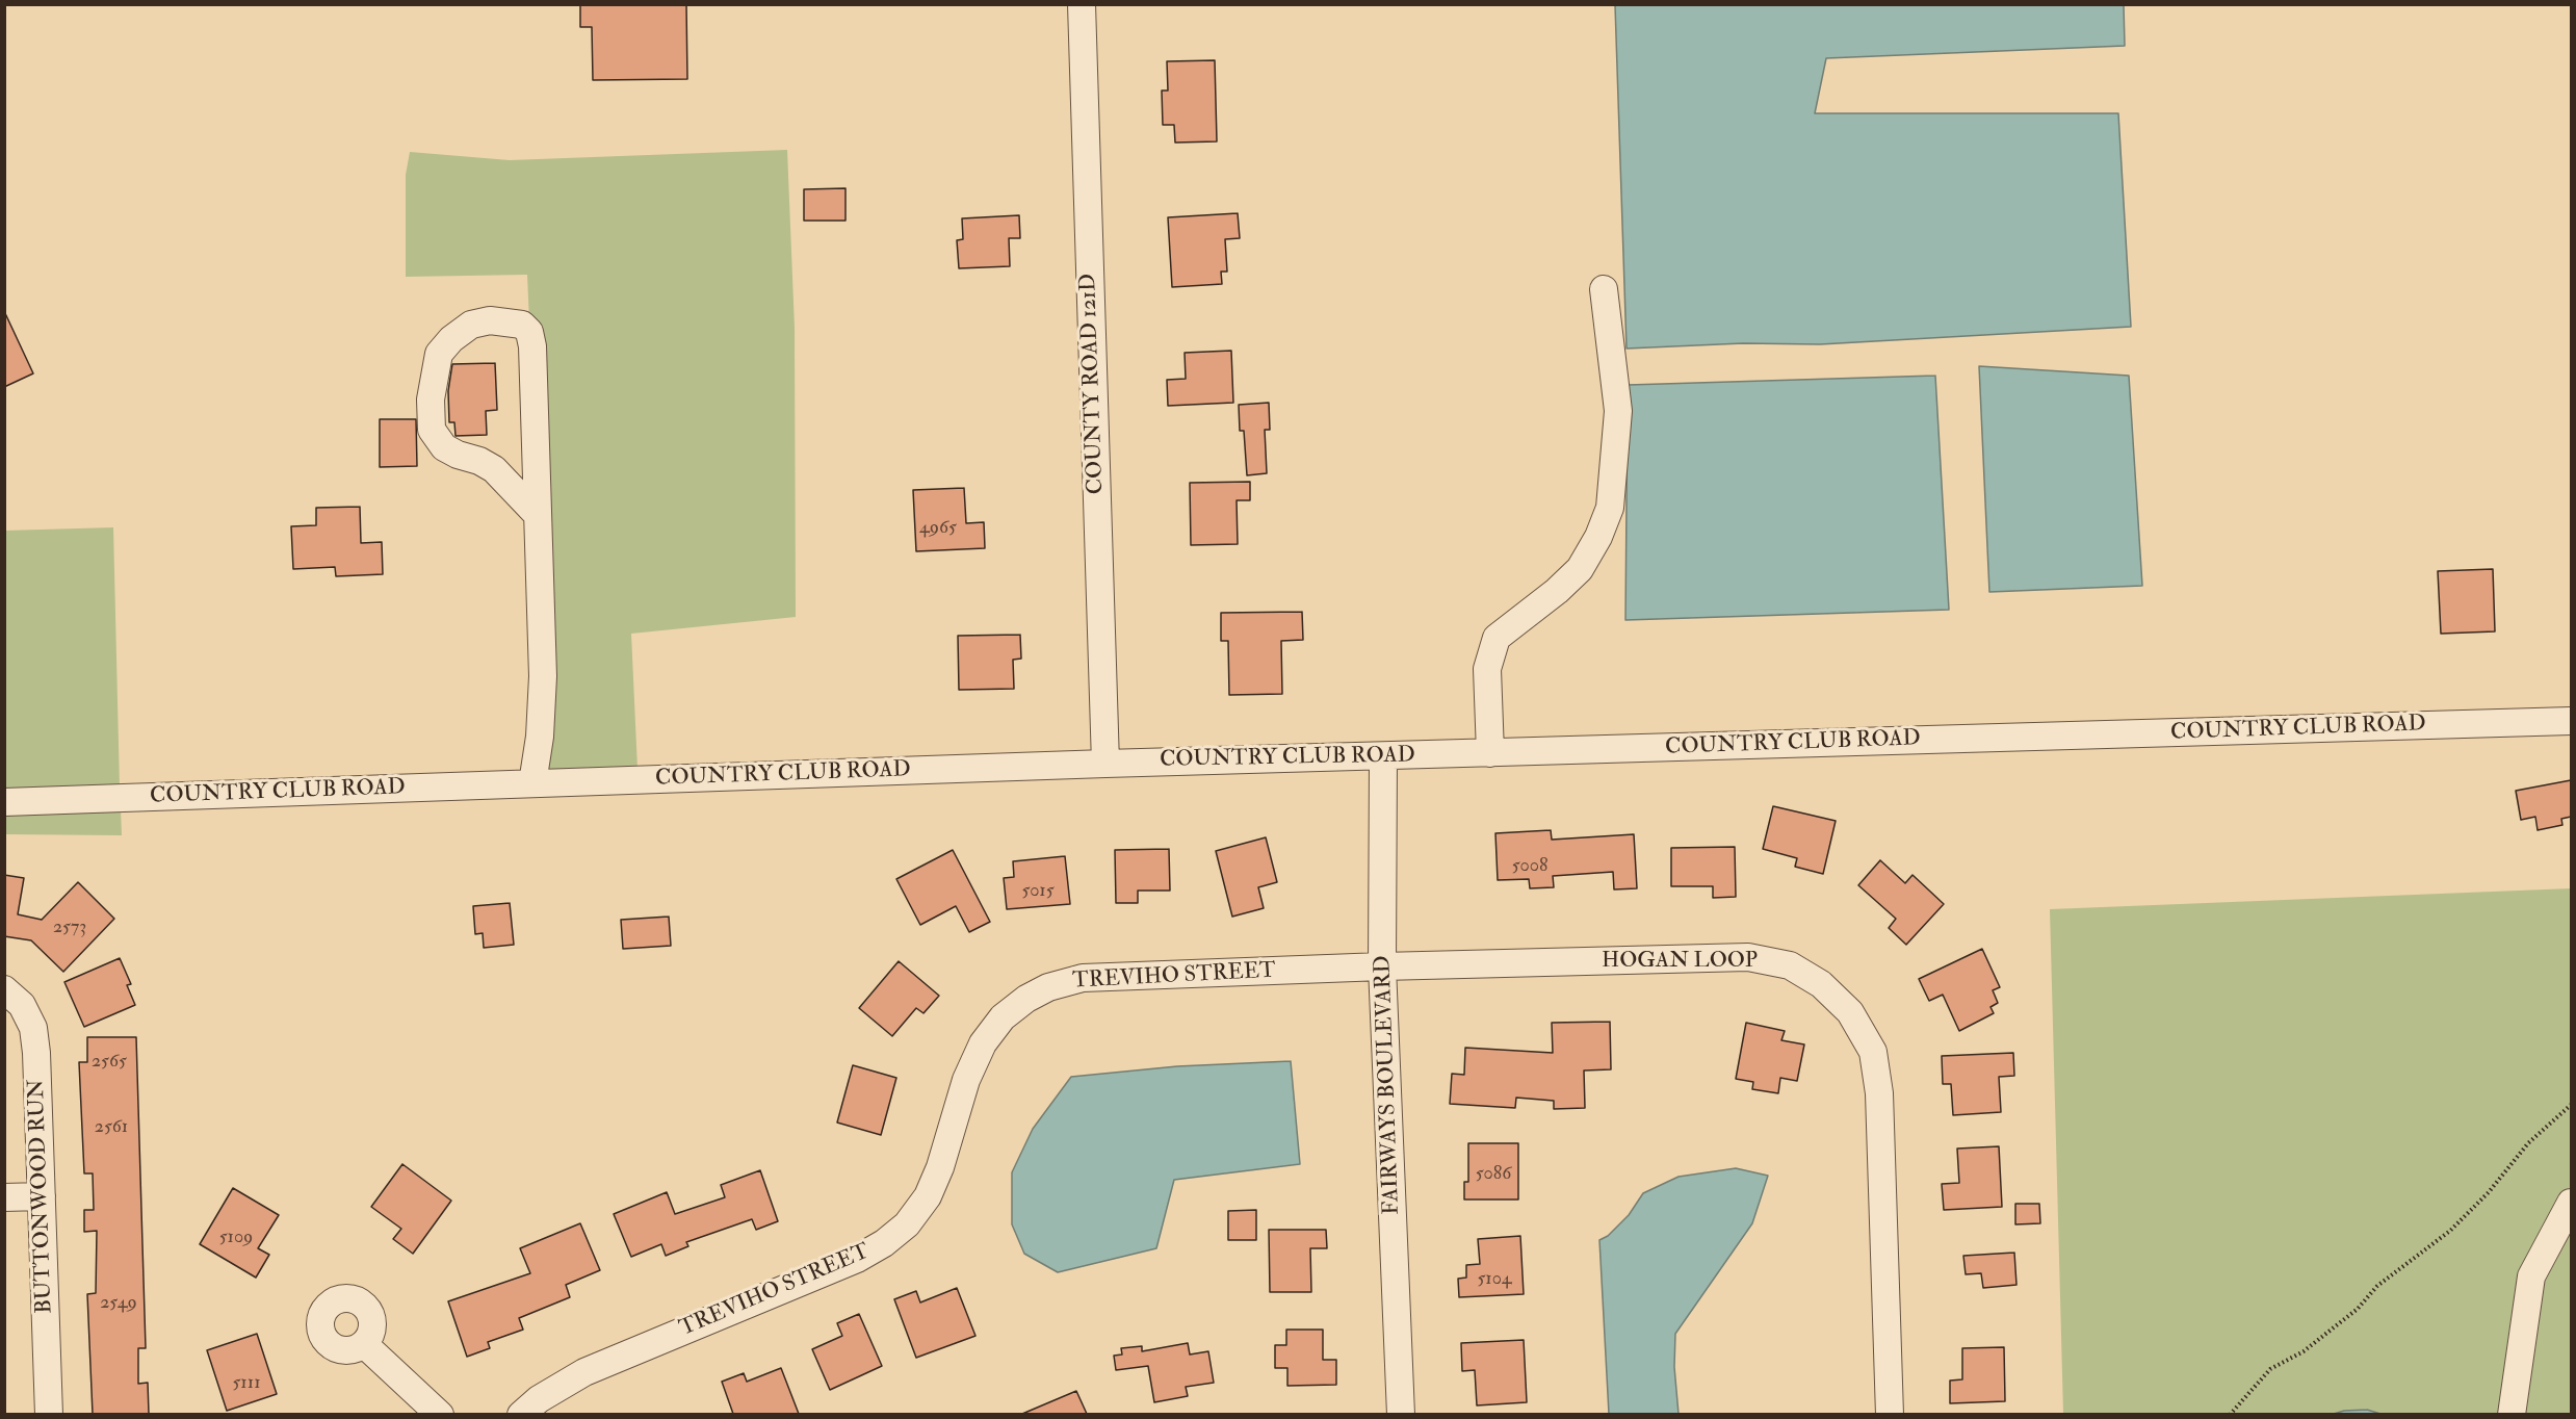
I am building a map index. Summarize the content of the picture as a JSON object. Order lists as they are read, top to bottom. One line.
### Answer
{"streets":{"street":["COUNTY ROAD 121D","COUNTRY CLUB ROAD","HOGAN LOOP","TREVIHO STREET","FAIRWAYS BOULEVARD","BUTTONWOOD RUN"]},"crossings":[["COUNTY ROAD 121D","COUNTRY CLUB ROAD"],["COUNTRY CLUB ROAD","FAIRWAYS BOULEVARD"],["HOGAN LOOP","TREVIHO STREET"],["HOGAN LOOP","FAIRWAYS BOULEVARD"],["TREVIHO STREET","FAIRWAYS BOULEVARD"]],"house_numbers":["4965","5008","5015","2573","2565","2561","5086","5109","5104","2549","5111"]}
